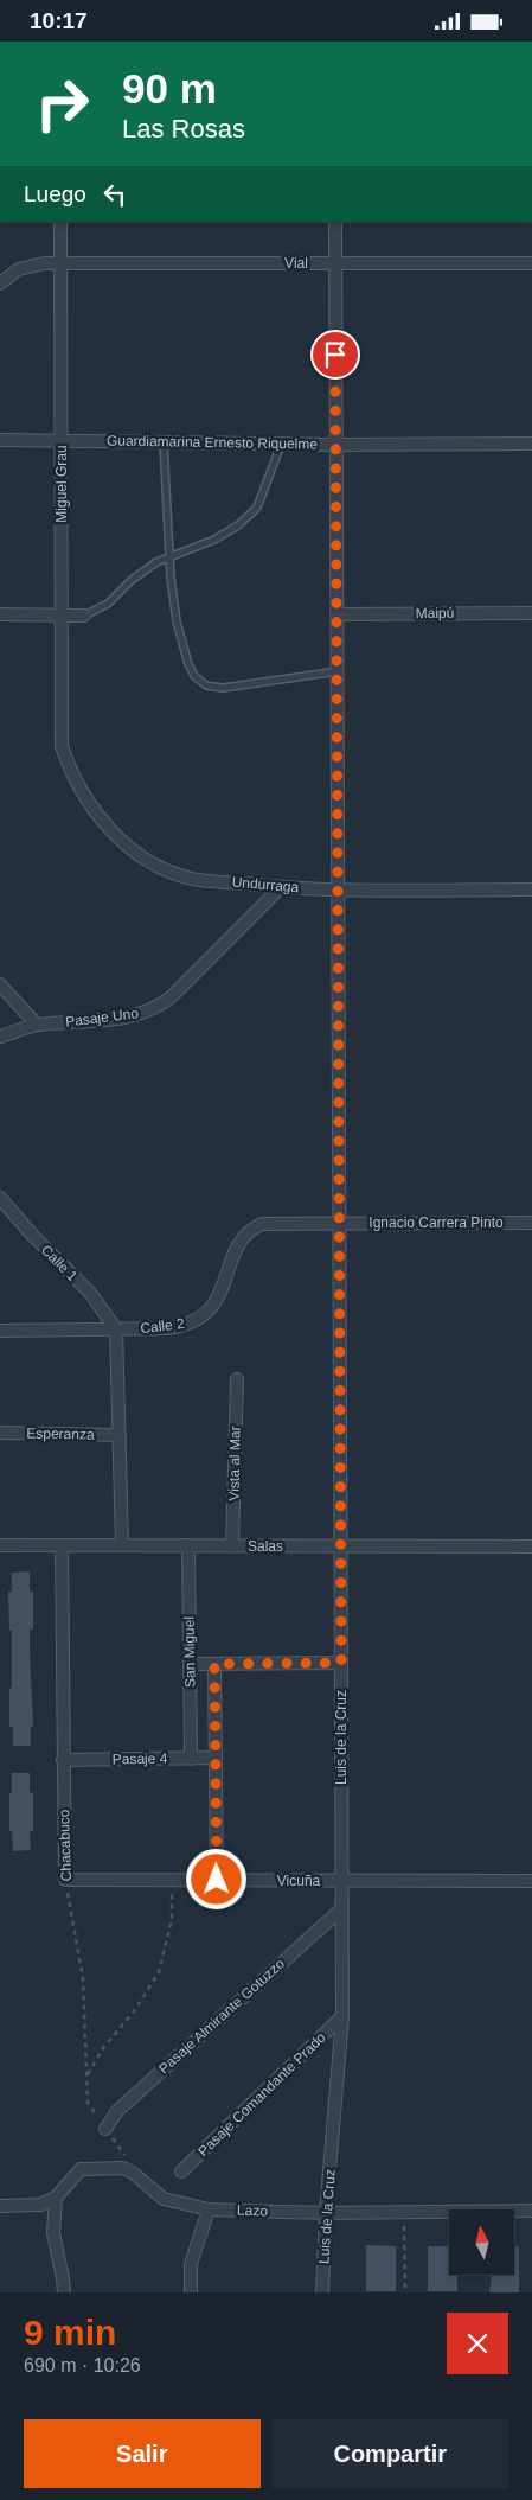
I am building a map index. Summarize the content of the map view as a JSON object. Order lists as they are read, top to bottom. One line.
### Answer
{"streets":{"street":["Vial","Guardiamarina Ernesto Riquelme","Miguel Grau","Maipú","Undurraga","Pasaje Uno","Ignacio Carrera Pinto","Calle 1","Calle 2","Esperanza","Vista al Mar","Salas","San Miguel","Luis de la Cruz","Pasaje 4","Chacabuco","Vicuña","Pasaje Almirante Gotuzzo","Pasaje Comandante Prado","Lazo"]},"crossings":[["Vial","Miguel Grau"],["Vial","Luis de la Cruz"],["Guardiamarina Ernesto Riquelme","Miguel Grau"],["Guardiamarina Ernesto Riquelme","Luis de la Cruz"],["Miguel Grau","Undurraga"],["Maipú","Luis de la Cruz"],["Undurraga","Pasaje Uno"],["Undurraga","Luis de la Cruz"],["Ignacio Carrera Pinto","Calle 2"],["Ignacio Carrera Pinto","Luis de la Cruz"],["Calle 1","Calle 2"],["Calle 2","Luis de la Cruz"],["Vista al Mar","Salas"],["Salas","San Miguel"],["Salas","Luis de la Cruz"],["Salas","Chacabuco"],["San Miguel","Pasaje 4"],["San Miguel","Vicuña"],["Luis de la Cruz","Vicuña"],["Luis de la Cruz","Pasaje Almirante Gotuzzo"],["Luis de la Cruz","Pasaje Comandante Prado"],["Luis de la Cruz","Lazo"],["Pasaje 4","Chacabuco"],["Chacabuco","Vicuña"],["Chacabuco","Pasaje Almirante Gotuzzo"],["Chacabuco","Lazo"]],"north":"top","page":{"status":"10:17","turn":["90 m","Las Rosas"],"then":"Luego","heading":["9 min","690 m · 10:26"],"buttons":["Salir","Compartir"]}}
